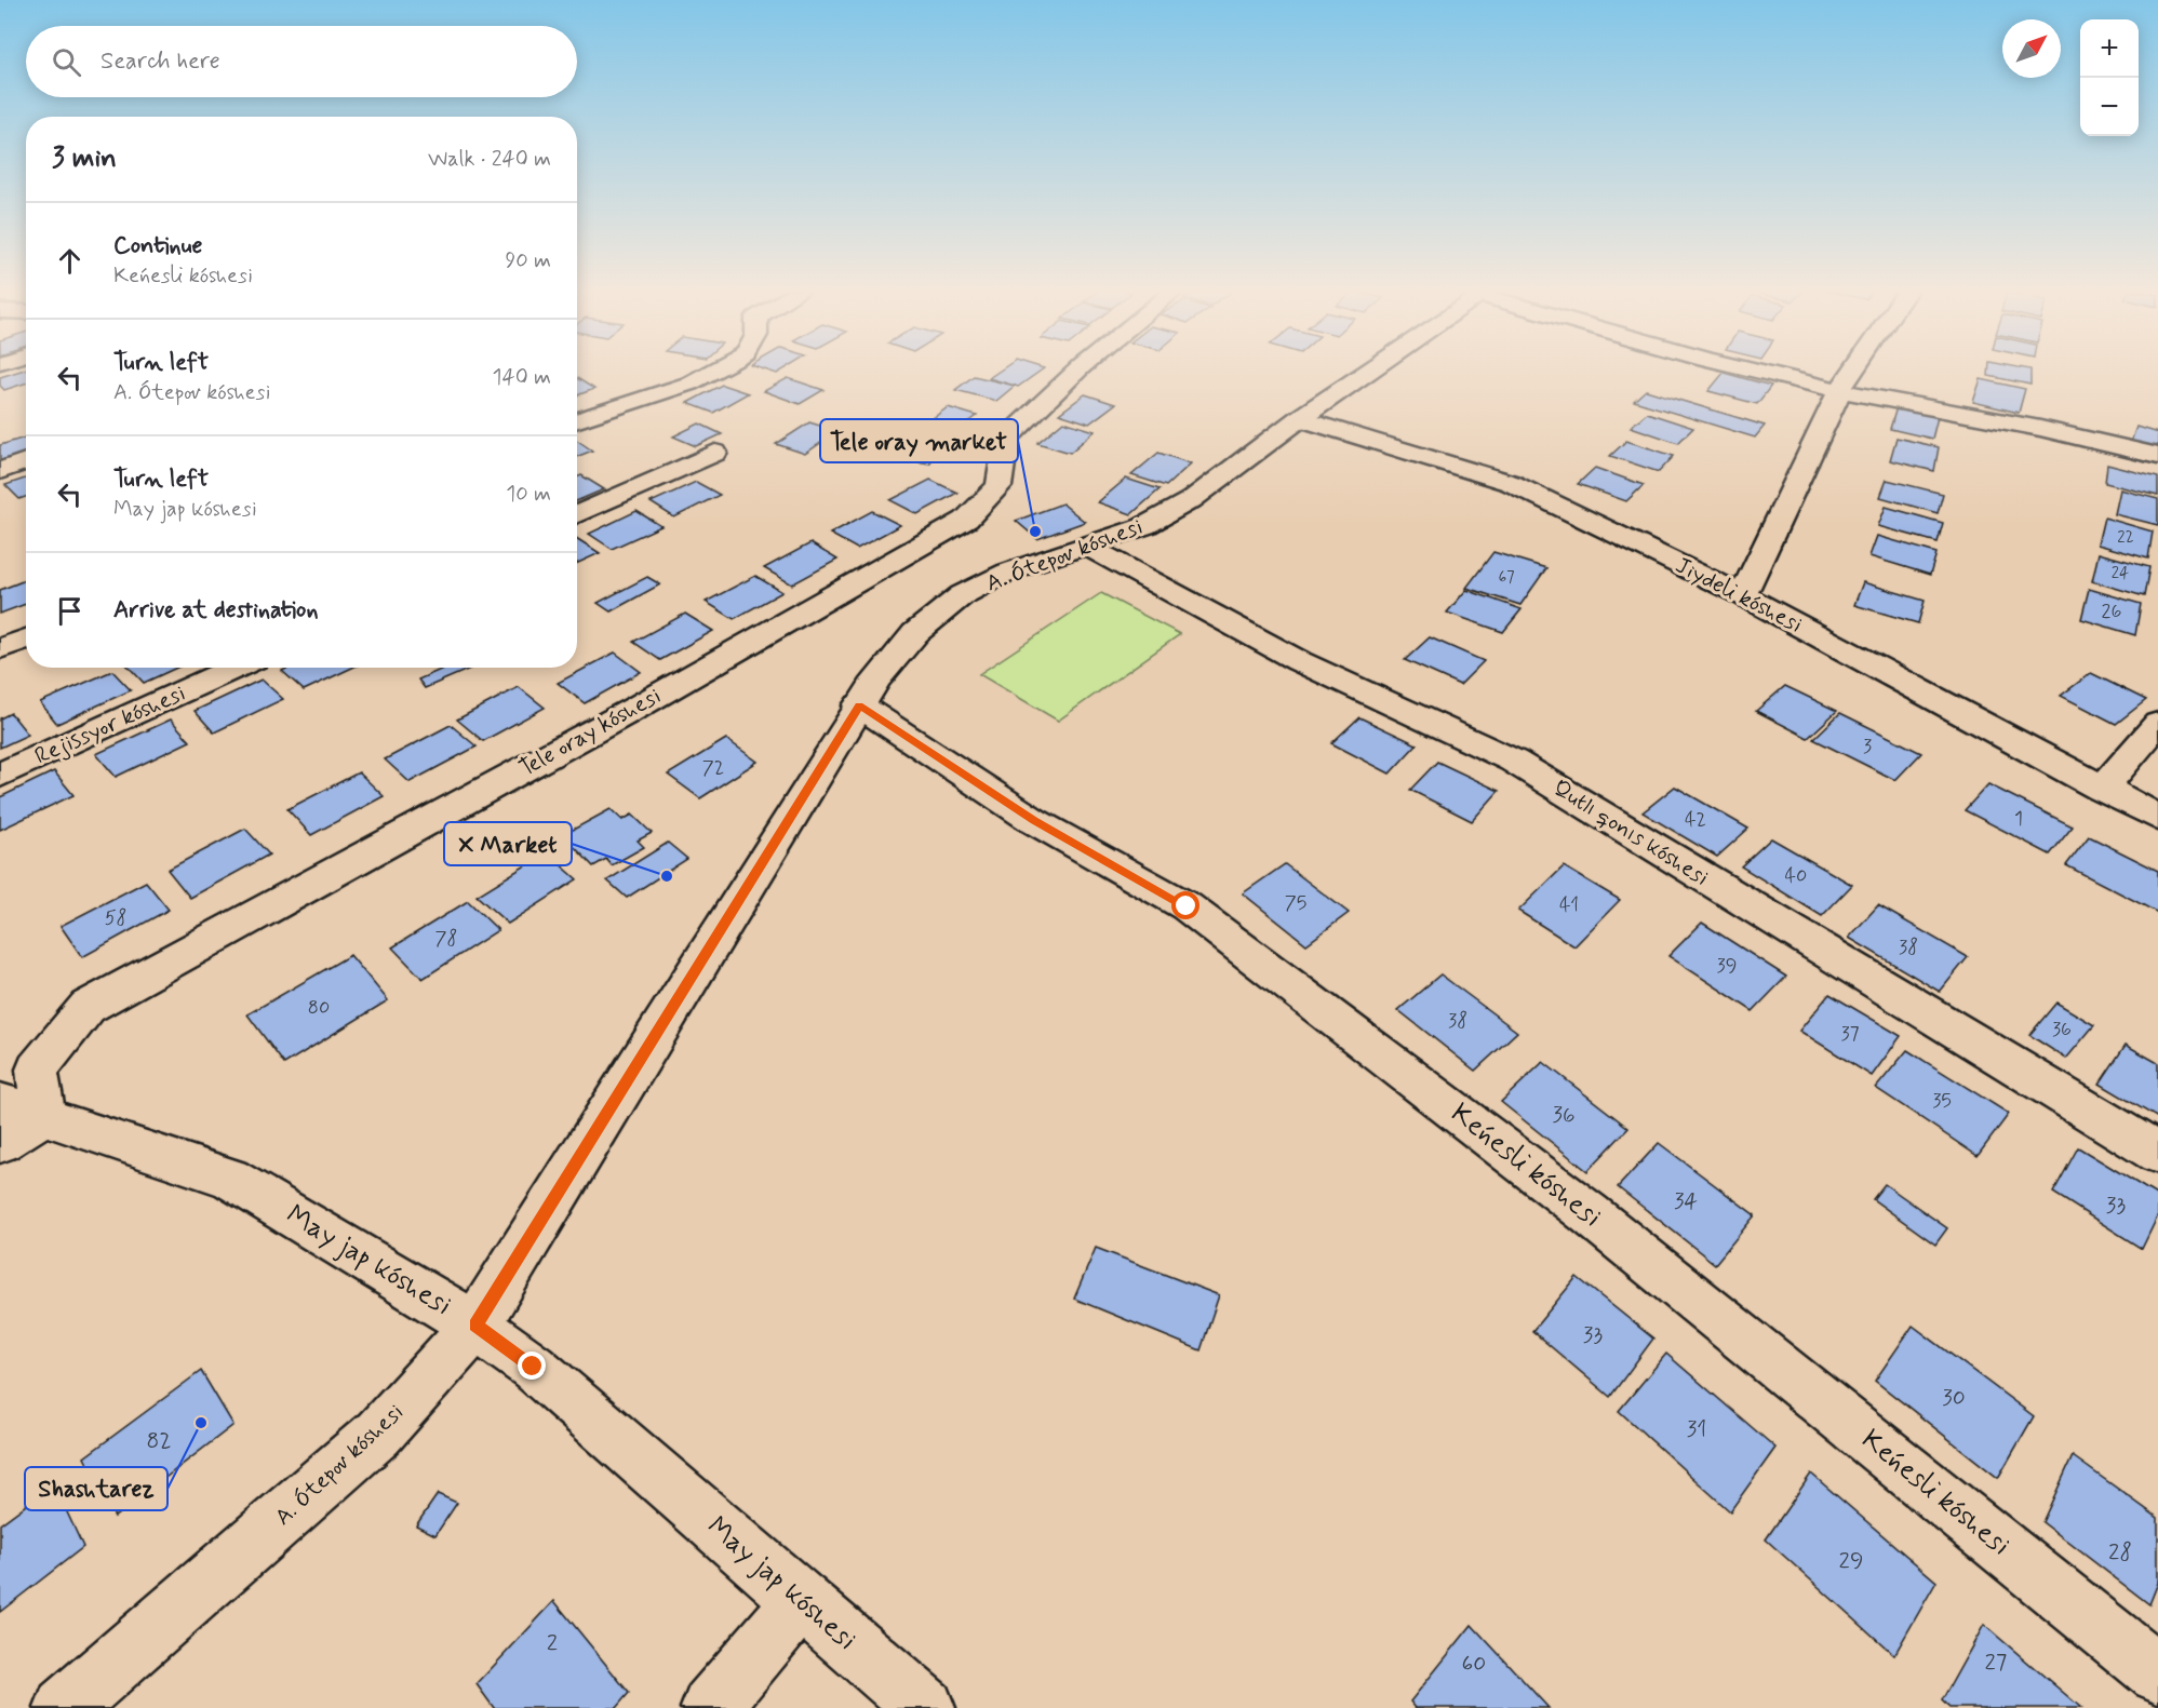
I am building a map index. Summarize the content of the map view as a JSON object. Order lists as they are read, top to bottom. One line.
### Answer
{"streets":{"street":["A. Ótepov kóshesi","Jiydeli kóshesi","Rejissyor kóshesi","Tele oray kóshesi","Qutlı qonıs kóshesi","Keńesli kóshesi","May jap kóshesi"]},"crossings":[["A. Ótepov kóshesi","Jiydeli kóshesi"],["A. Ótepov kóshesi","Qutlı qonıs kóshesi"],["A. Ótepov kóshesi","Keńesli kóshesi"],["A. Ótepov kóshesi","May jap kóshesi"],["Tele oray kóshesi","May jap kóshesi"]],"places":["Tele oray market","X Market","Shashtarez"],"house_numbers":["22","24","67","26","3","72","1","42","40","75","41","58","78","38","39","80","38","36","37","35","36","34","33","33","30","31","82","28","29","2","27","60"],"north":"top right","page":{"map_buttons":["+","−"],"search":"Search here","heading":["3 min","Walk · 240 m"],"list":[["Continue","Keńesli kóshesi","90 m"],["Turn left","A. Ótepov kóshesi","140 m"],["Turn left","May jap kóshesi","10 m"],"Arrive at destination"]}}
